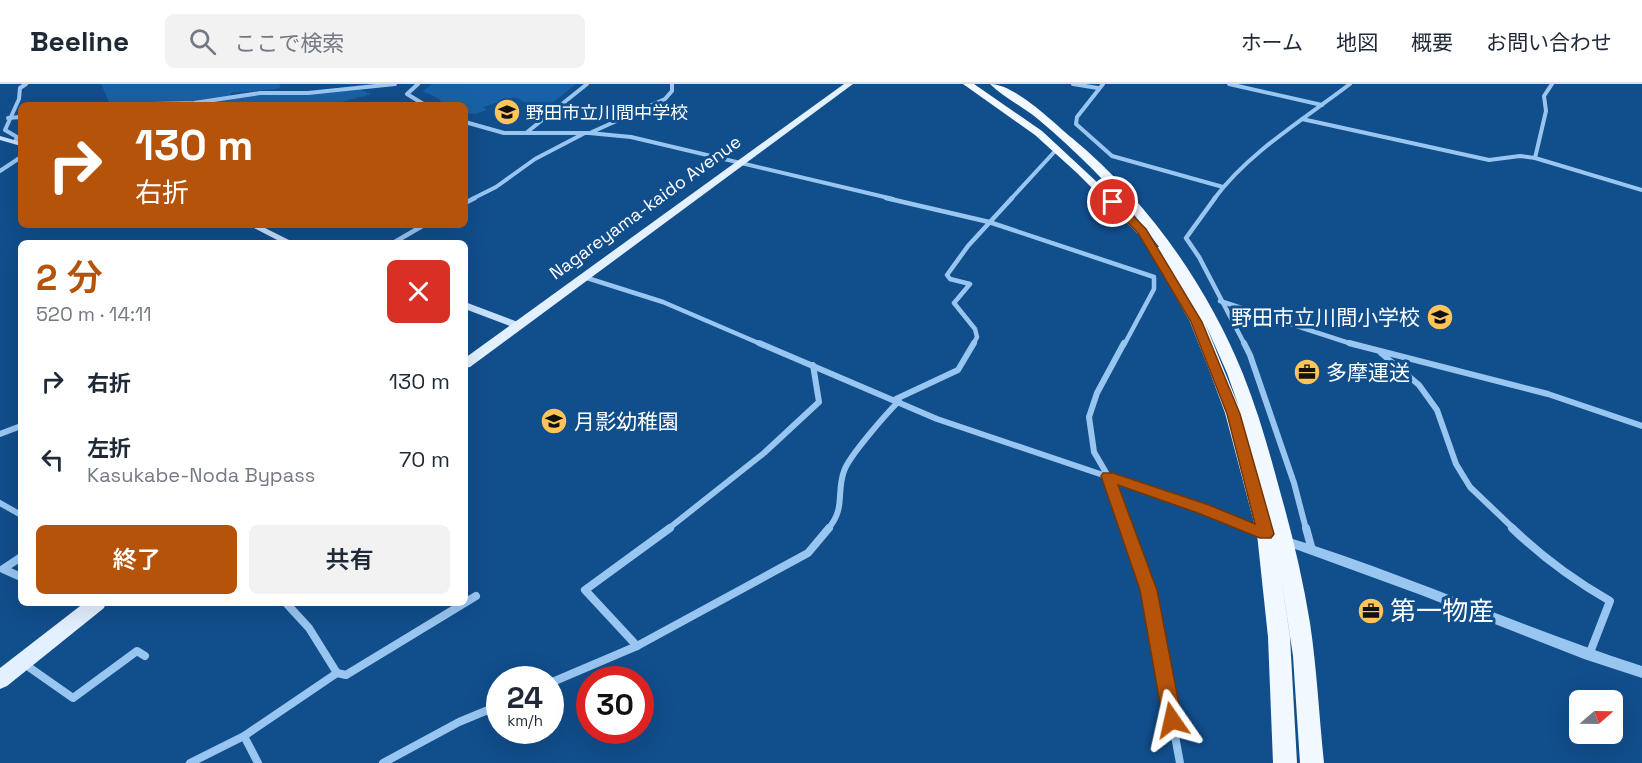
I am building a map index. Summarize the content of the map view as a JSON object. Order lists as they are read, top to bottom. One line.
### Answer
{"streets":{"main road":["Nagareyama-kaido Avenue"]},"places":{"school or university":["野田市立川間中学校","野田市立川間小学校","月影幼稚園"],"office":["多摩運送","第一物産"]},"north":"right","page":{"header":"Beeline","search":"ここで検索","nav":["ホーム","地図","概要","お問い合わせ"],"turn":["130 m","右折"],"heading":["2 分","520 m · 14:11"],"list":[{"name":"右折","value":"130 m"},{"name":"左折","note":"Kasukabe-Noda Bypass","value":"70 m"}],"buttons":["終了","共有"],"speed":"24 km/h","limit":"30"}}
